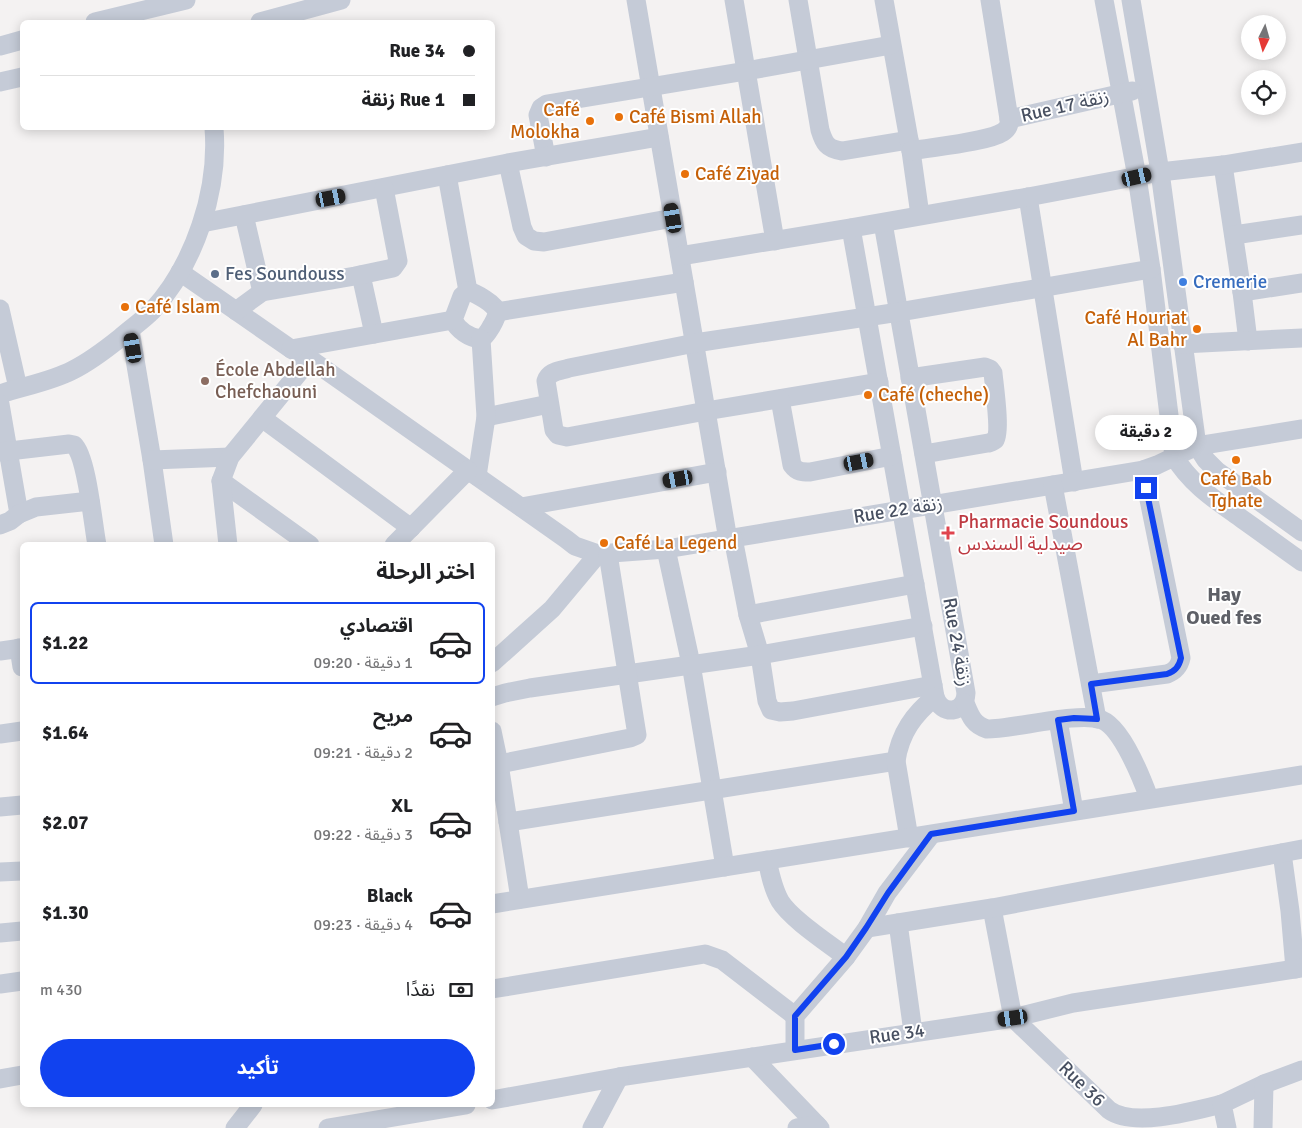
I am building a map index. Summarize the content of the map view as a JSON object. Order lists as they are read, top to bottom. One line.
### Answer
{"streets":{"street":["Rue 17 زنقة","Rue 22 زنقة","Rue 24 زنقة","Rue 34","Rue 36"]},"crossings":[["Rue 22 زنقة","Rue 24 زنقة"],["Rue 34","Rue 36"]],"districts":["Hay Oued fes"],"places":{"other":["Café Bismi Allah","Café Molokha","Café Ziyad","Fes Soundouss","Cremerie","Café Islam","Café Houriat Al Bahr","École Abdellah Chefchaouni","Café (cheche)","Café Bab Tghate","Café La Legend"],"health":["Pharmacie Soundous صيدلية السندس"]},"north":"bottom","page":{"banner":["Rue 34","Rue 1 زنقة"],"bubble":"2 دقيقة","heading":"اختر الرحلة","list":[{"name":"اقتصادي","note":"1 دقيقة · 09:20","value":"$1.22"},{"name":"مريح","note":"2 دقيقة · 09:21","value":"$1.64"},{"name":"XL","note":"3 دقيقة · 09:22","value":"$2.07"},{"name":"Black","note":"4 دقيقة · 09:23","value":"$1.30"}],"pay":["نقدًا","430 m"],"buttons":"تأكيد"}}
